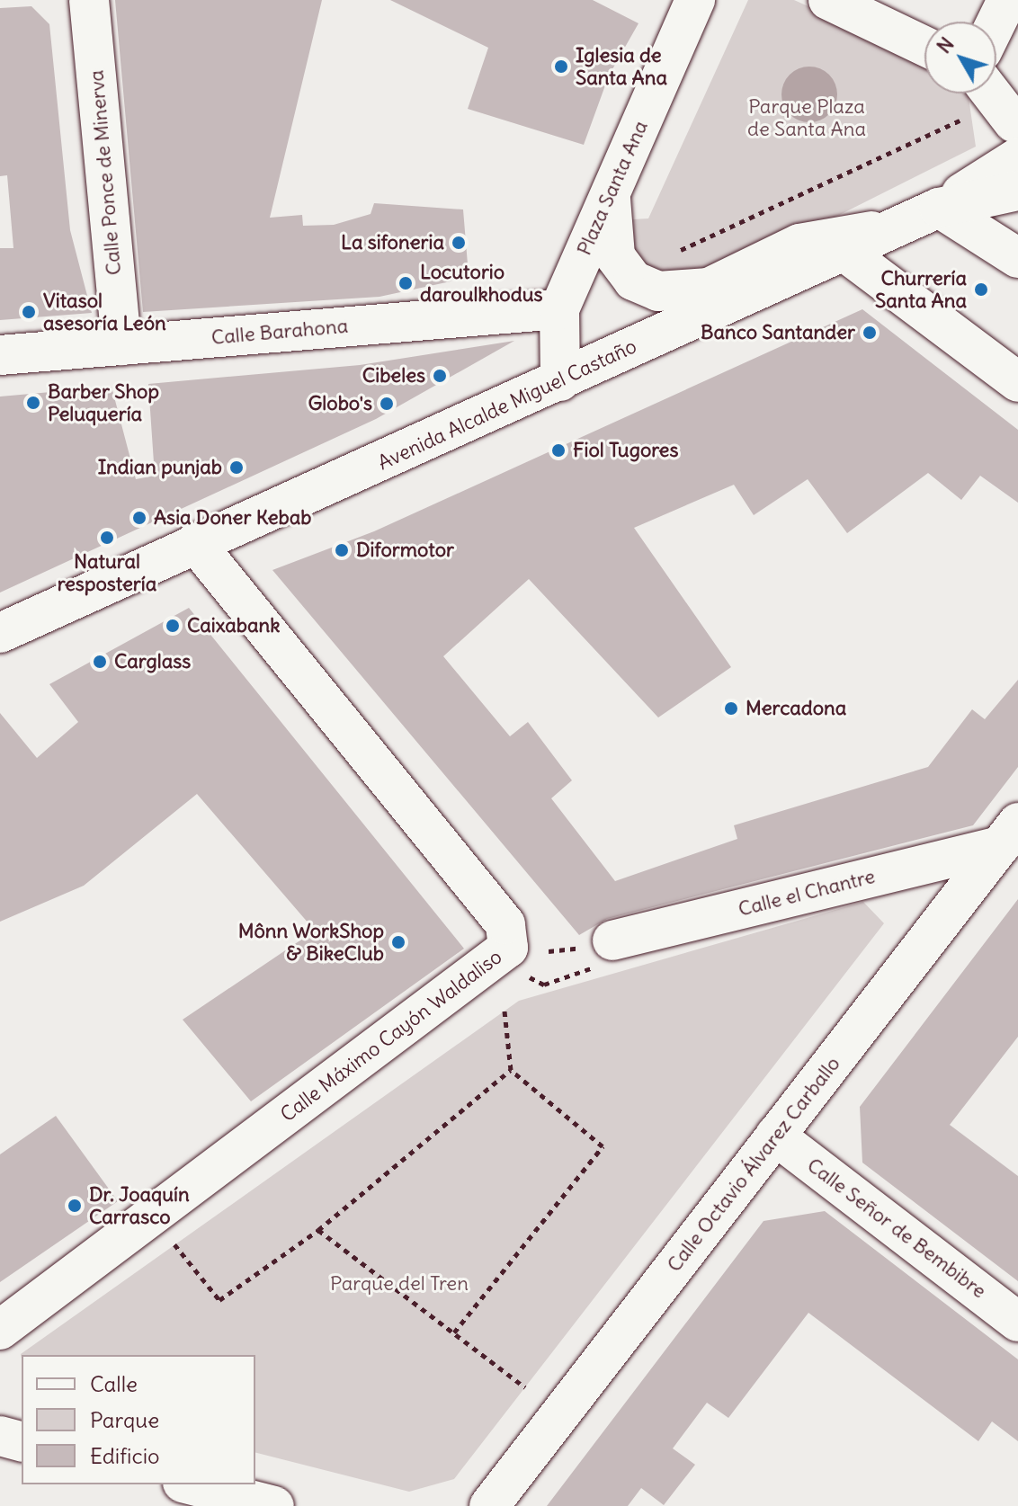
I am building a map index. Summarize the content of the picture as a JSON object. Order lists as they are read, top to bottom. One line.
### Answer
{"streets":{"street":["Calle Ponce de Minerva","Plaza Santa Ana","Calle Barahona","Avenida Alcalde Miguel Castaño","Calle el Chantre","Calle Máximo Cayón Waldaliso","Calle Octavio Álvarez Carballo","Calle Señor de Bembibre"]},"crossings":[["Calle Ponce de Minerva","Calle Barahona"],["Plaza Santa Ana","Calle Barahona"],["Plaza Santa Ana","Avenida Alcalde Miguel Castaño"],["Avenida Alcalde Miguel Castaño","Calle Máximo Cayón Waldaliso"],["Calle el Chantre","Calle Octavio Álvarez Carballo"],["Calle Octavio Álvarez Carballo","Calle Señor de Bembibre"]],"parks":["Parque Plaza de Santa Ana","Parque del Tren"],"places":["Iglesia de Santa Ana","La sifoneria","Locutorio daroulkhodus","Churrería Santa Ana","Vitasol asesoría León","Banco Santander","Cibeles","Barber Shop Peluquería","Globo's","Fiol Tugores","Indian punjab","Asia Doner Kebab","Natural respostería","Diformotor","Caixabank","Carglass","Mercadona","Mônn WorkShop & BikeClub","Dr. Joaquín Carrasco"],"legend":["Calle","Parque","Edificio"],"north":"top left"}
